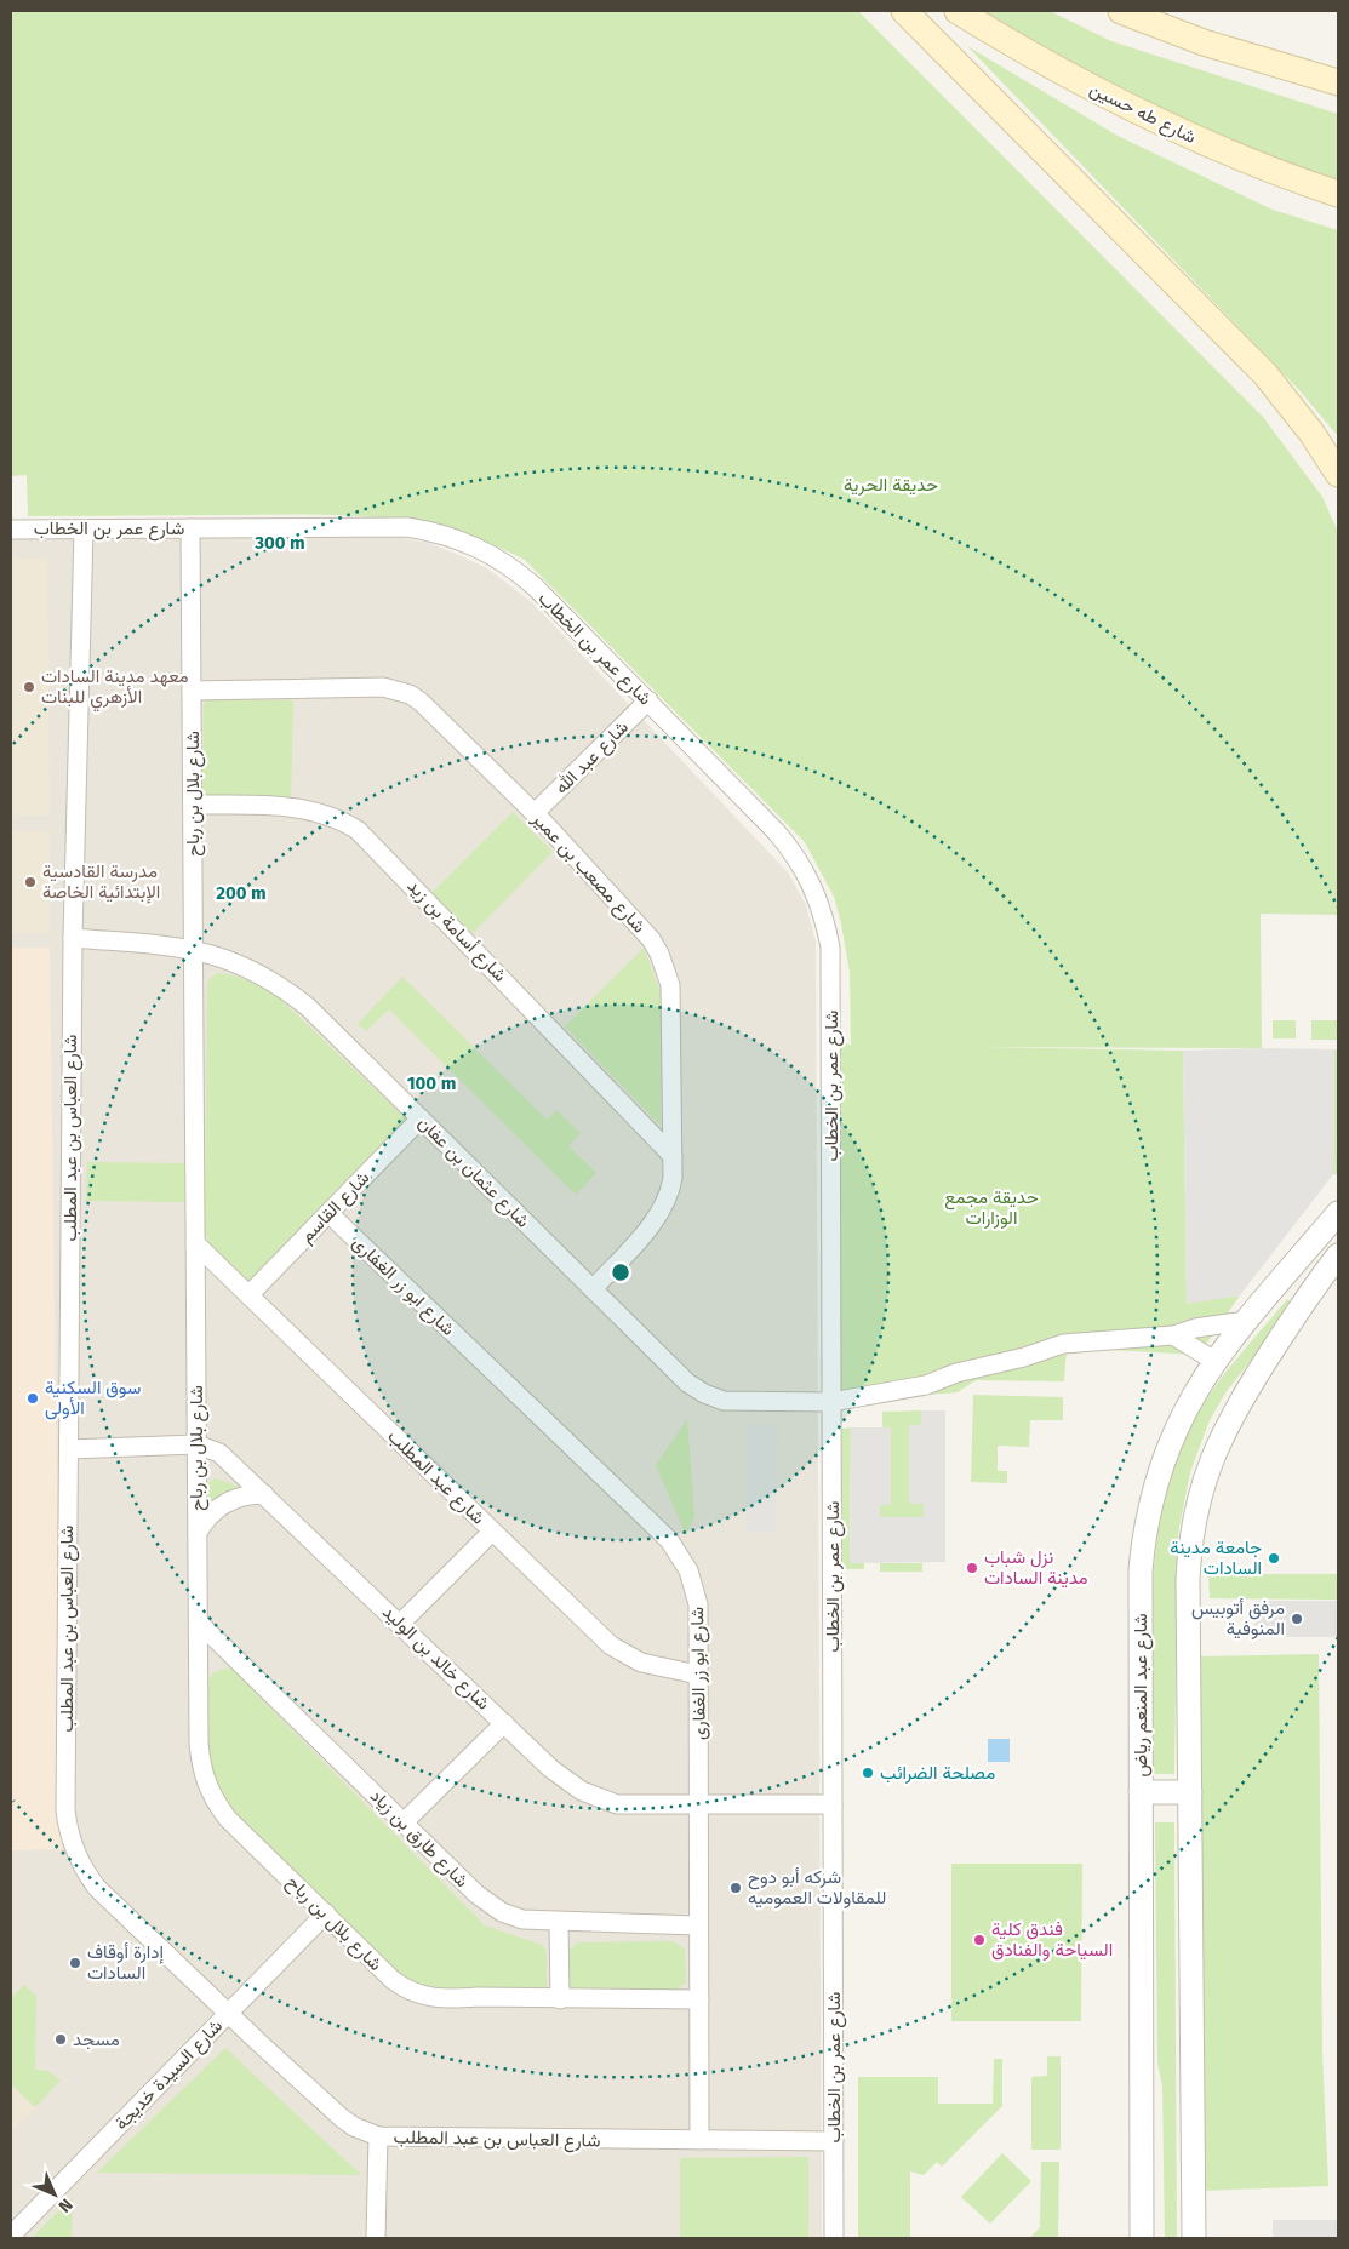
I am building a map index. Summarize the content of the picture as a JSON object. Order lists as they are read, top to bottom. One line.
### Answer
{"streets":{"main road":["شارع طه حسين"],"street":["شارع عمر بن الخطاب","شارع عبد الله","شارع بلال بن رباح","شارع مصعب بن عمير","شارع أسامة بن زيد","شارع العباس بن عبد المطلب","شارع عثمان بن عفان","شارع القاسم","شارع ابو زر الغفارى","شارع عبد المطلب","شارع خالد بن الوليد","شارع عبد المنعم رياض","شارع طارق بن زياد","شارع السيدة خديجة"]},"crossings":[["شارع عمر بن الخطاب","شارع عبد الله"],["شارع عمر بن الخطاب","شارع بلال بن رباح"],["شارع عمر بن الخطاب","شارع العباس بن عبد المطلب"],["شارع عمر بن الخطاب","شارع عثمان بن عفان"],["شارع عمر بن الخطاب","شارع خالد بن الوليد"],["شارع عبد الله","شارع مصعب بن عمير"],["شارع بلال بن رباح","شارع مصعب بن عمير"],["شارع بلال بن رباح","شارع أسامة بن زيد"],["شارع بلال بن رباح","شارع عثمان بن عفان"],["شارع بلال بن رباح","شارع ابو زر الغفارى"],["شارع بلال بن رباح","شارع عبد المطلب"],["شارع بلال بن رباح","شارع خالد بن الوليد"],["شارع بلال بن رباح","شارع طارق بن زياد"],["شارع بلال بن رباح","شارع السيدة خديجة"],["شارع مصعب بن عمير","شارع أسامة بن زيد"],["شارع مصعب بن عمير","شارع عثمان بن عفان"],["شارع العباس بن عبد المطلب","شارع عثمان بن عفان"],["شارع العباس بن عبد المطلب","شارع ابو زر الغفارى"],["شارع العباس بن عبد المطلب","شارع خالد بن الوليد"],["شارع العباس بن عبد المطلب","شارع السيدة خديجة"],["شارع عثمان بن عفان","شارع القاسم"],["شارع عثمان بن عفان","شارع عبد المنعم رياض"],["شارع القاسم","شارع ابو زر الغفارى"],["شارع القاسم","شارع عبد المطلب"],["شارع ابو زر الغفارى","شارع عبد المطلب"],["شارع ابو زر الغفارى","شارع خالد بن الوليد"],["شارع ابو زر الغفارى","شارع طارق بن زياد"]],"parks":["حديقة الحرية","حديقة مجمع الوزارات"],"places":["معهد مدينة السادات الأزهري للبنات","مدرسة القادسية الإبتدائية الخاصة","سوق السكنية الأولى","جامعة مدينة السادات","نزل شباب مدينة السادات","مرفق أتوبيس المنوفية","مصلحة الضرائب","شركه أبو دوح للمقاولات العموميه","فندق كلية السياحة والفنادق","إدارة أوقاف السادات","مسجد"],"north":"bottom right","rings":["300 m","200 m","100 m"]}
